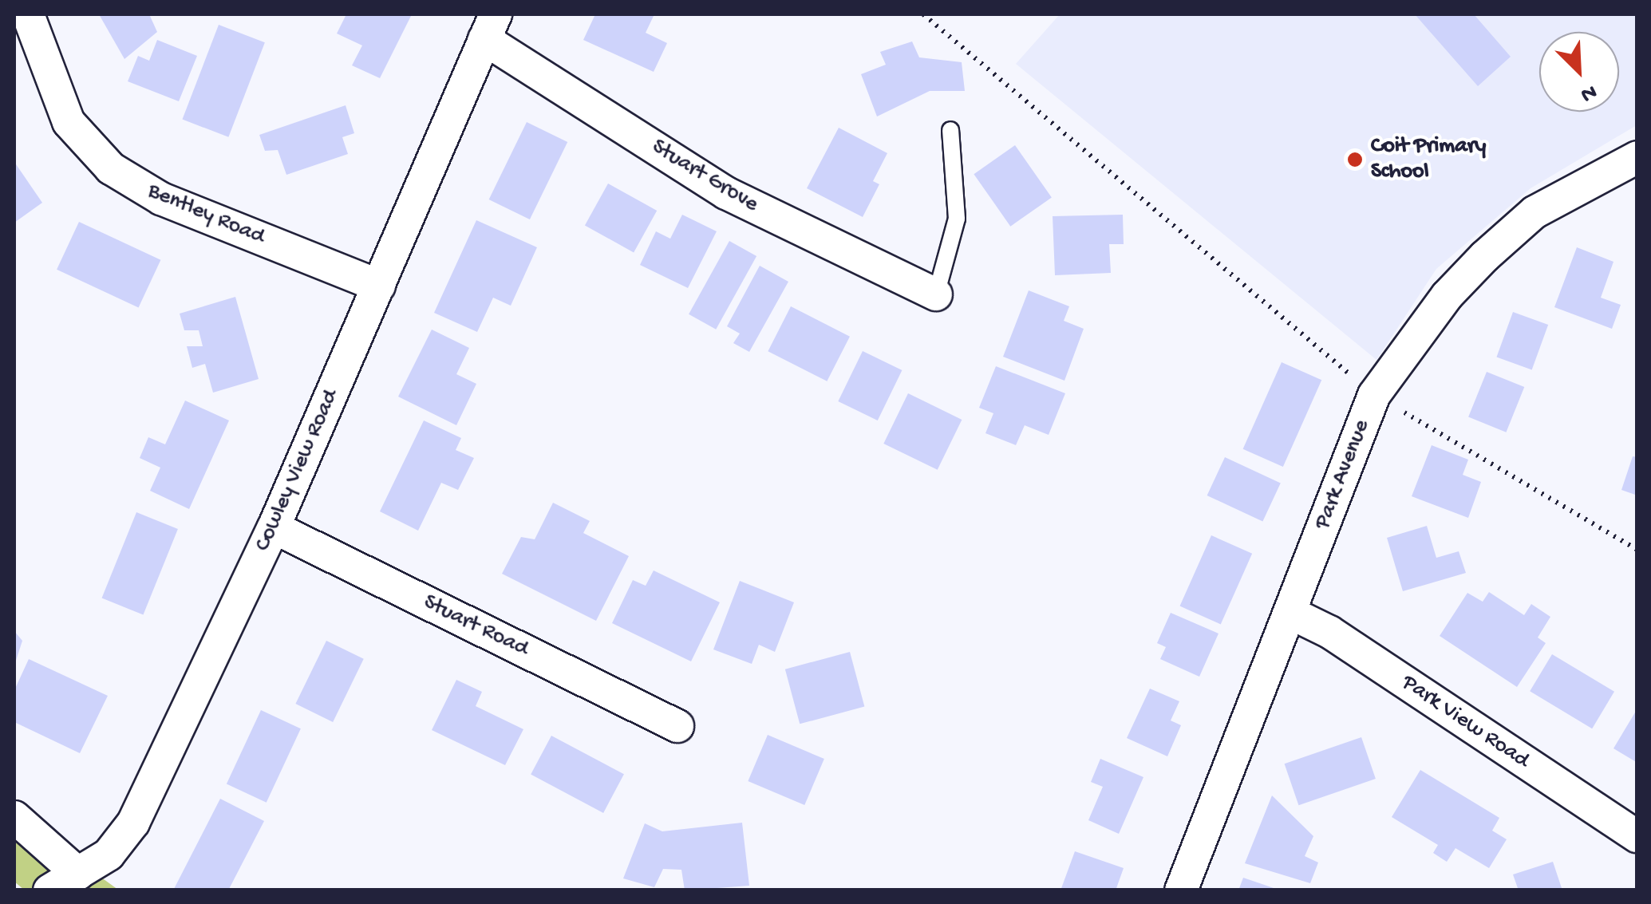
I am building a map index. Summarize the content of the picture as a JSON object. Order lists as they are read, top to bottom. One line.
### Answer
{"streets":{"street":["Stuart Grove","Bentley Road","Cowley View Road","Park Avenue","Stuart Road","Park View Road"]},"crossings":[["Stuart Grove","Cowley View Road"],["Bentley Road","Cowley View Road"],["Cowley View Road","Stuart Road"],["Park Avenue","Park View Road"]],"places":["Coit Primary School"],"north":"bottom right"}
